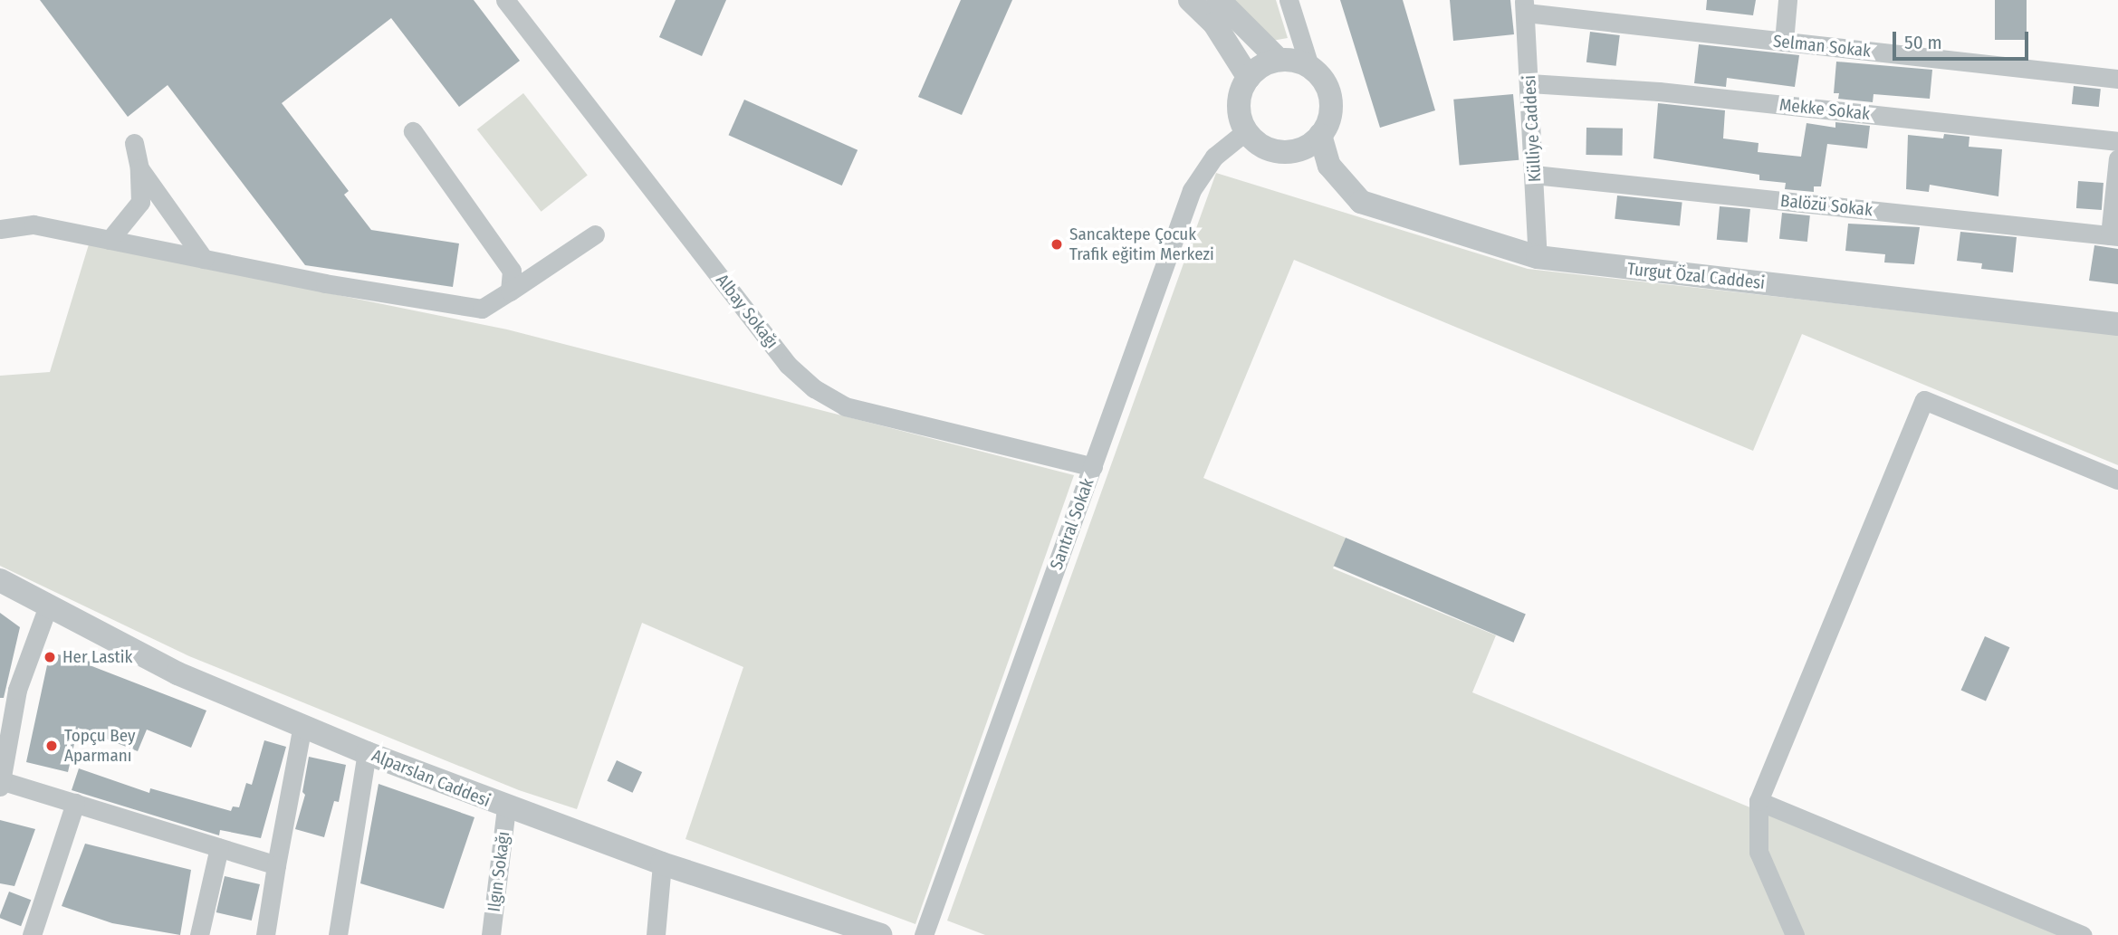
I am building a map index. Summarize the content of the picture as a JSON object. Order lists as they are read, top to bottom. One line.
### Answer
{"streets":{"street":["Selman Sokak","Mekke Sokak","Külliye Caddesi","Balözü Sokak","Turgut Özal Caddesi","Albay Sokağı","Santral Sokak","Alparslan Caddesi","Ilgın Sokağı"]},"crossings":[["Selman Sokak","Külliye Caddesi"],["Mekke Sokak","Külliye Caddesi"],["Külliye Caddesi","Balözü Sokak"],["Külliye Caddesi","Turgut Özal Caddesi"],["Turgut Özal Caddesi","Santral Sokak"],["Albay Sokağı","Santral Sokak"],["Alparslan Caddesi","Ilgın Sokağı"]],"places":["Sancaktepe Çocuk Trafik eğitim Merkezi","Her Lastik","Topçu Bey Aparmanı"],"scale_bar":"50 m"}
